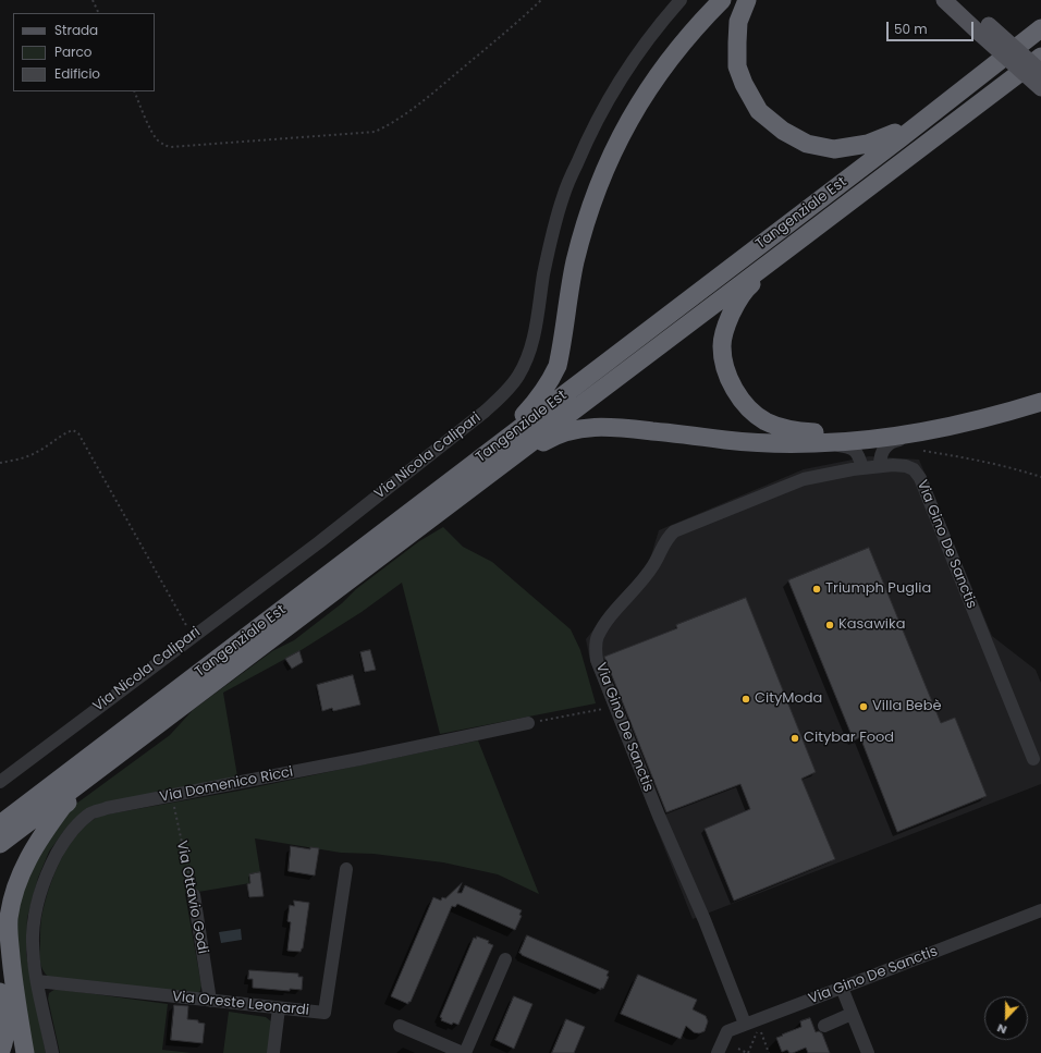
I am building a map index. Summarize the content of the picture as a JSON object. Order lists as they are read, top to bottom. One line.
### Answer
{"streets":{"highway":["Tangenziale Est"],"street":["Via Nicola Calipari","Via Gino De Sanctis","Via Domenico Ricci","Via Ottavio Godi","Via Oreste Leonardi"]},"crossings":[["Via Domenico Ricci","Via Ottavio Godi"],["Via Domenico Ricci","Via Oreste Leonardi"],["Via Ottavio Godi","Via Oreste Leonardi"]],"places":["Triumph Puglia","Kasawika","CityModa","Villa Bebè","Citybar Food"],"legend":["Strada","Parco","Edificio"],"scale_bar":"50 m","north":"bottom"}
